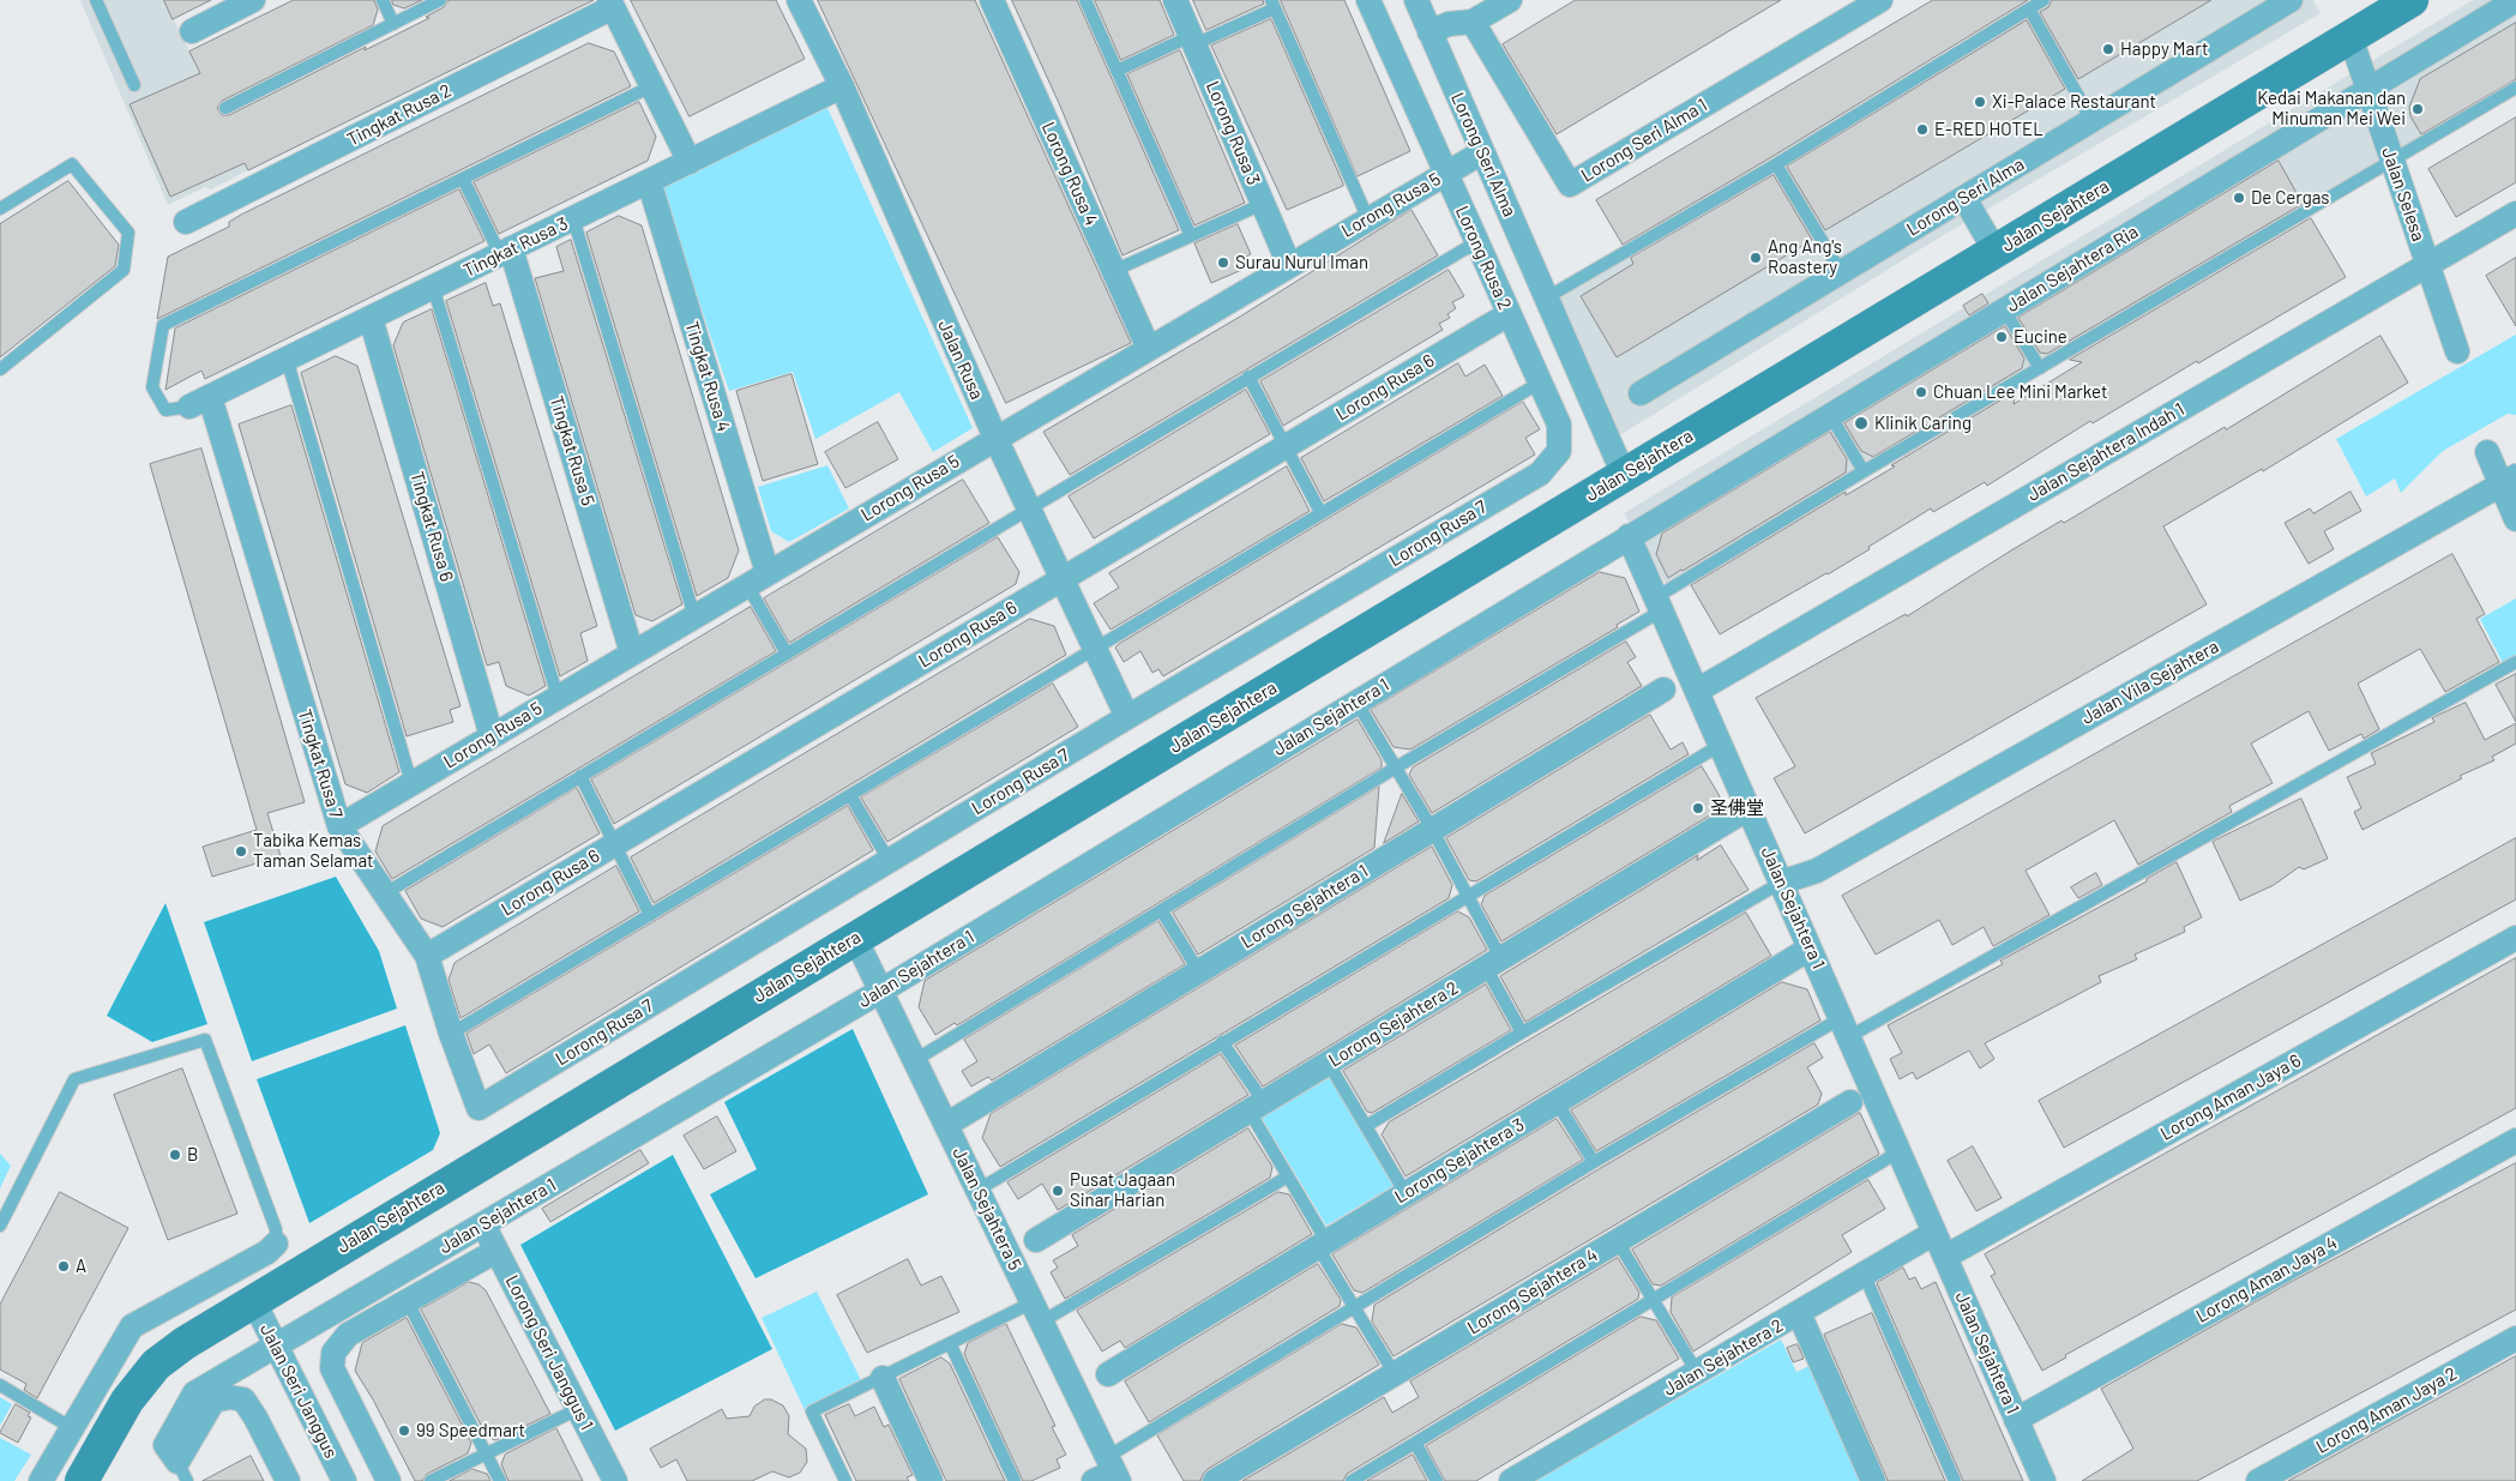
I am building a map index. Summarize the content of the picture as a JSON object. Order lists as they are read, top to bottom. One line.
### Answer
{"streets":{"main road":["Jalan Sejahtera"],"street":["Tingkat Rusa 2","Lorong Rusa 3","Lorong Seri Alma 1","Lorong Seri Alma","Lorong Rusa 4","Jalan Selesa","Lorong Rusa 5","Tingkat Rusa 3","Lorong Rusa 2","Jalan Sejahtera Ria","Jalan Rusa","Tingkat Rusa 4","Lorong Rusa 6","Tingkat Rusa 5","Jalan Sejahtera Indah 1","Tingkat Rusa 6","Lorong Rusa 7","Jalan Vila Sejahtera","Jalan Sejahtera 1","Tingkat Rusa 7","Lorong Sejahtera 1","Lorong Sejahtera 2","Lorong Aman Jaya 6","Lorong Sejahtera 3","Jalan Sejahtera 5","Lorong Aman Jaya 4","Lorong Sejahtera 4","Lorong Seri Janggus 1","Jalan Sejahtera 2","Jalan Seri Janggus","Lorong Aman Jaya 2"]},"crossings":[["Lorong Rusa 3","Lorong Rusa 5"],["Lorong Seri Alma","Lorong Rusa 5"],["Lorong Seri Alma","Jalan Sejahtera"],["Lorong Rusa 4","Lorong Rusa 5"],["Jalan Selesa","Jalan Sejahtera"],["Jalan Selesa","Jalan Sejahtera Ria"],["Jalan Selesa","Jalan Sejahtera Indah 1"],["Lorong Rusa 5","Lorong Rusa 2"],["Lorong Rusa 5","Jalan Rusa"],["Lorong Rusa 5","Tingkat Rusa 4"],["Lorong Rusa 5","Tingkat Rusa 5"],["Lorong Rusa 5","Tingkat Rusa 6"],["Lorong Rusa 5","Tingkat Rusa 7"],["Jalan Sejahtera","Jalan Sejahtera 5"],["Jalan Sejahtera","Jalan Seri Janggus"],["Tingkat Rusa 3","Jalan Rusa"],["Tingkat Rusa 3","Tingkat Rusa 4"],["Tingkat Rusa 3","Tingkat Rusa 5"],["Tingkat Rusa 3","Tingkat Rusa 6"],["Tingkat Rusa 3","Tingkat Rusa 7"],["Lorong Rusa 2","Lorong Rusa 6"],["Lorong Rusa 2","Lorong Rusa 7"],["Jalan Sejahtera Ria","Jalan Sejahtera 1"],["Jalan Rusa","Lorong Rusa 6"],["Jalan Rusa","Lorong Rusa 7"],["Lorong Rusa 6","Tingkat Rusa 7"],["Jalan Sejahtera Indah 1","Jalan Sejahtera 1"],["Lorong Rusa 7","Tingkat Rusa 7"],["Jalan Vila Sejahtera","Jalan Sejahtera 1"],["Jalan Sejahtera 1","Lorong Sejahtera 2"],["Jalan Sejahtera 1","Lorong Aman Jaya 6"],["Jalan Sejahtera 1","Lorong Sejahtera 3"],["Jalan Sejahtera 1","Jalan Sejahtera 5"],["Jalan Sejahtera 1","Lorong Aman Jaya 4"],["Jalan Sejahtera 1","Lorong Seri Janggus 1"],["Jalan Sejahtera 1","Jalan Sejahtera 2"],["Jalan Sejahtera 1","Jalan Seri Janggus"],["Lorong Sejahtera 1","Jalan Sejahtera 5"]],"places":["Happy Mart","Xi-Palace Restaurant","Kedai Makanan dan Minuman Mei Wei","E-RED HOTEL","De Cergas","Ang Ang's Roastery","Surau Nurul Iman","Eucine","Chuan Lee Mini Market","Klinik Caring","圣佛堂","Tabika Kemas Taman Selamat","B","Pusat Jagaan Sinar Harian","A","99 Speedmart"]}
